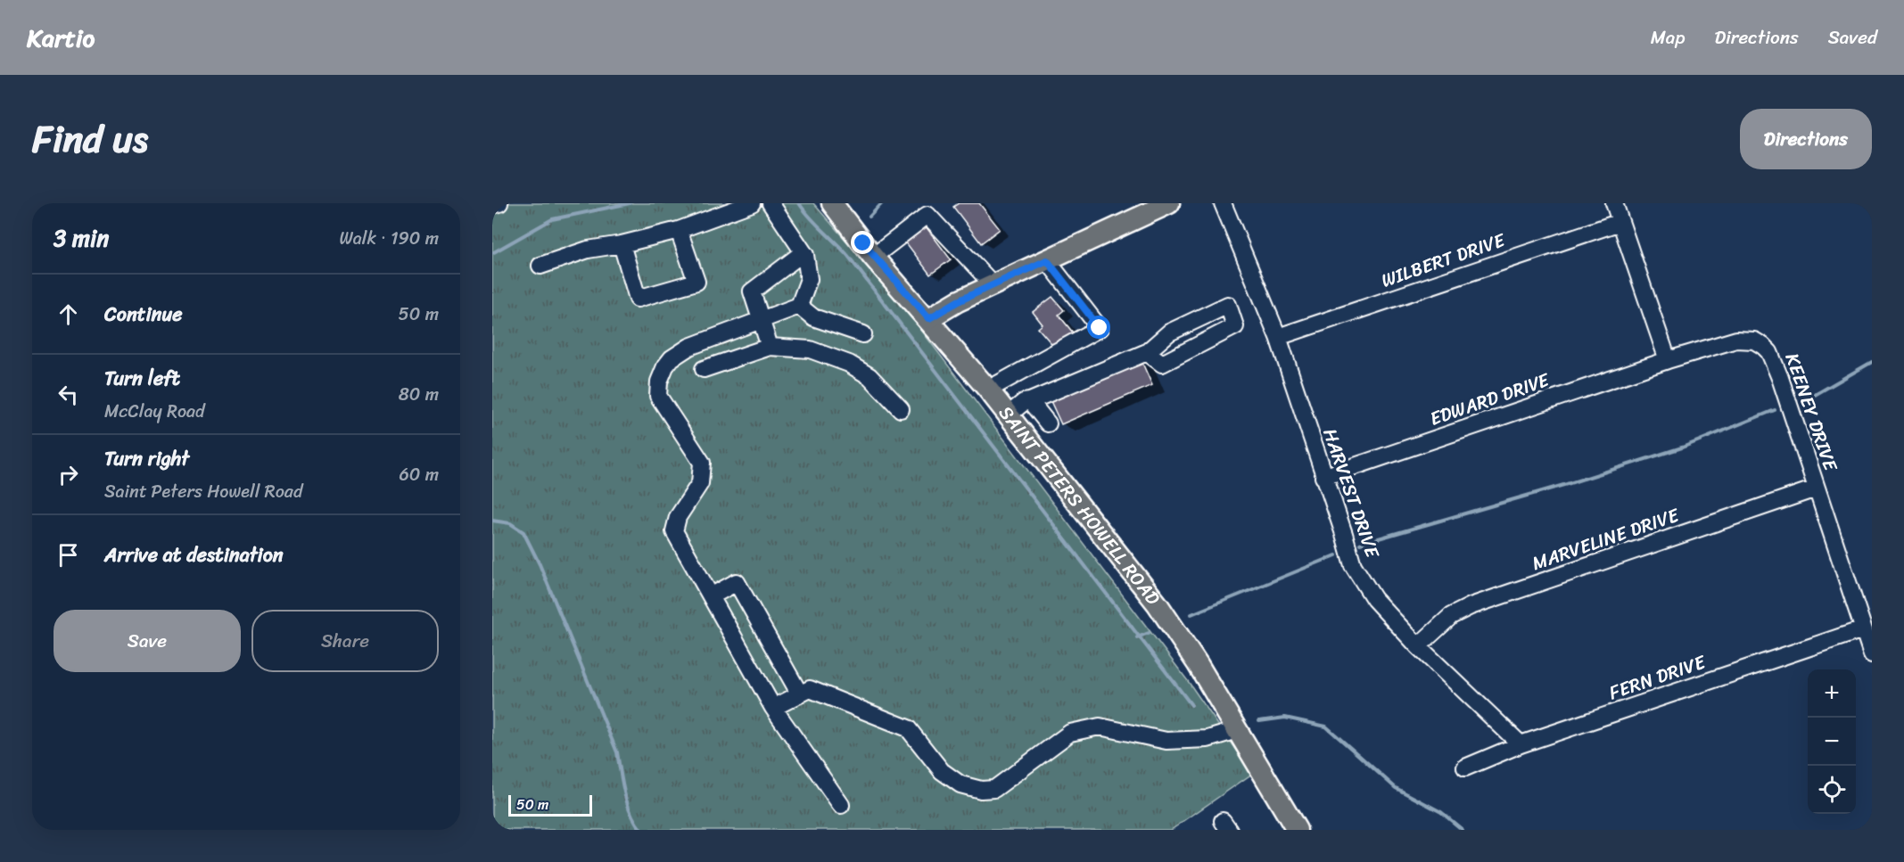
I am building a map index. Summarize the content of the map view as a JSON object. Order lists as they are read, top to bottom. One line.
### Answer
{"streets":{"main road":["SAINT PETERS HOWELL ROAD"],"street":["WILBERT DRIVE","EDWARD DRIVE","KEENEY DRIVE","HARVEST DRIVE","MARVELINE DRIVE","FERN DRIVE"]},"crossings":[["WILBERT DRIVE","HARVEST DRIVE"],["EDWARD DRIVE","KEENEY DRIVE"],["EDWARD DRIVE","HARVEST DRIVE"],["KEENEY DRIVE","MARVELINE DRIVE"],["KEENEY DRIVE","FERN DRIVE"],["HARVEST DRIVE","MARVELINE DRIVE"],["HARVEST DRIVE","FERN DRIVE"]],"scale_bar":"50 m","page":{"header":"Kartio","nav":["Map","Directions","Saved"],"title":"Find us","buttons":["Directions",["Save","Share"]],"heading":["3 min","Walk · 190 m"],"list":[["Continue","50 m"],["Turn left","McClay Road","80 m"],["Turn right","Saint Peters Howell Road","60 m"],"Arrive at destination"],"map_buttons":["+","−"],"scale":"50 m"}}
